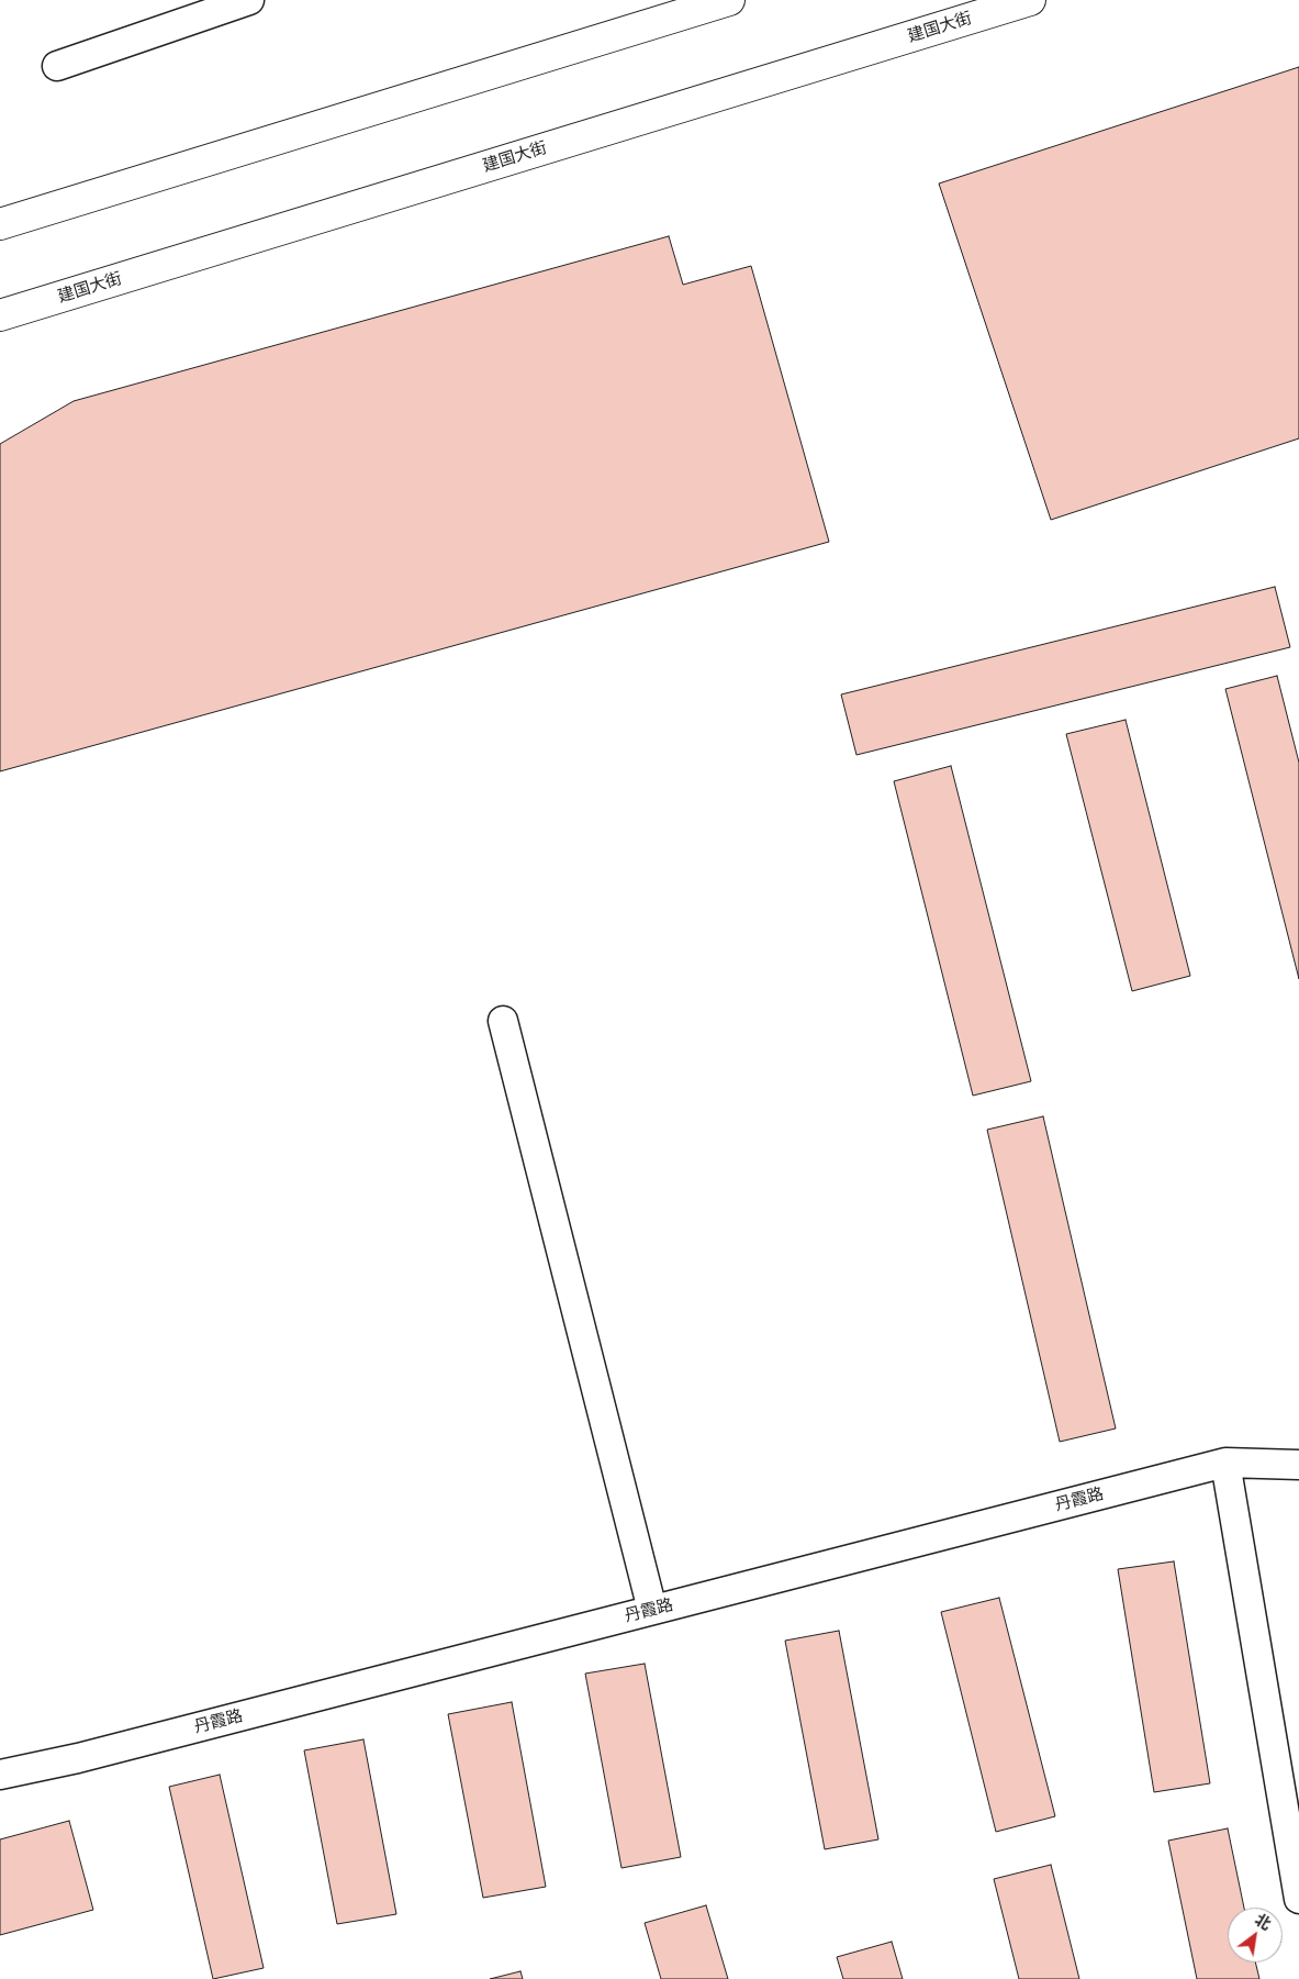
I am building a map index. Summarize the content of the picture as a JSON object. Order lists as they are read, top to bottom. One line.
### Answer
{"streets":{"street":["建国大街","丹霞路"]},"north":"top right"}
